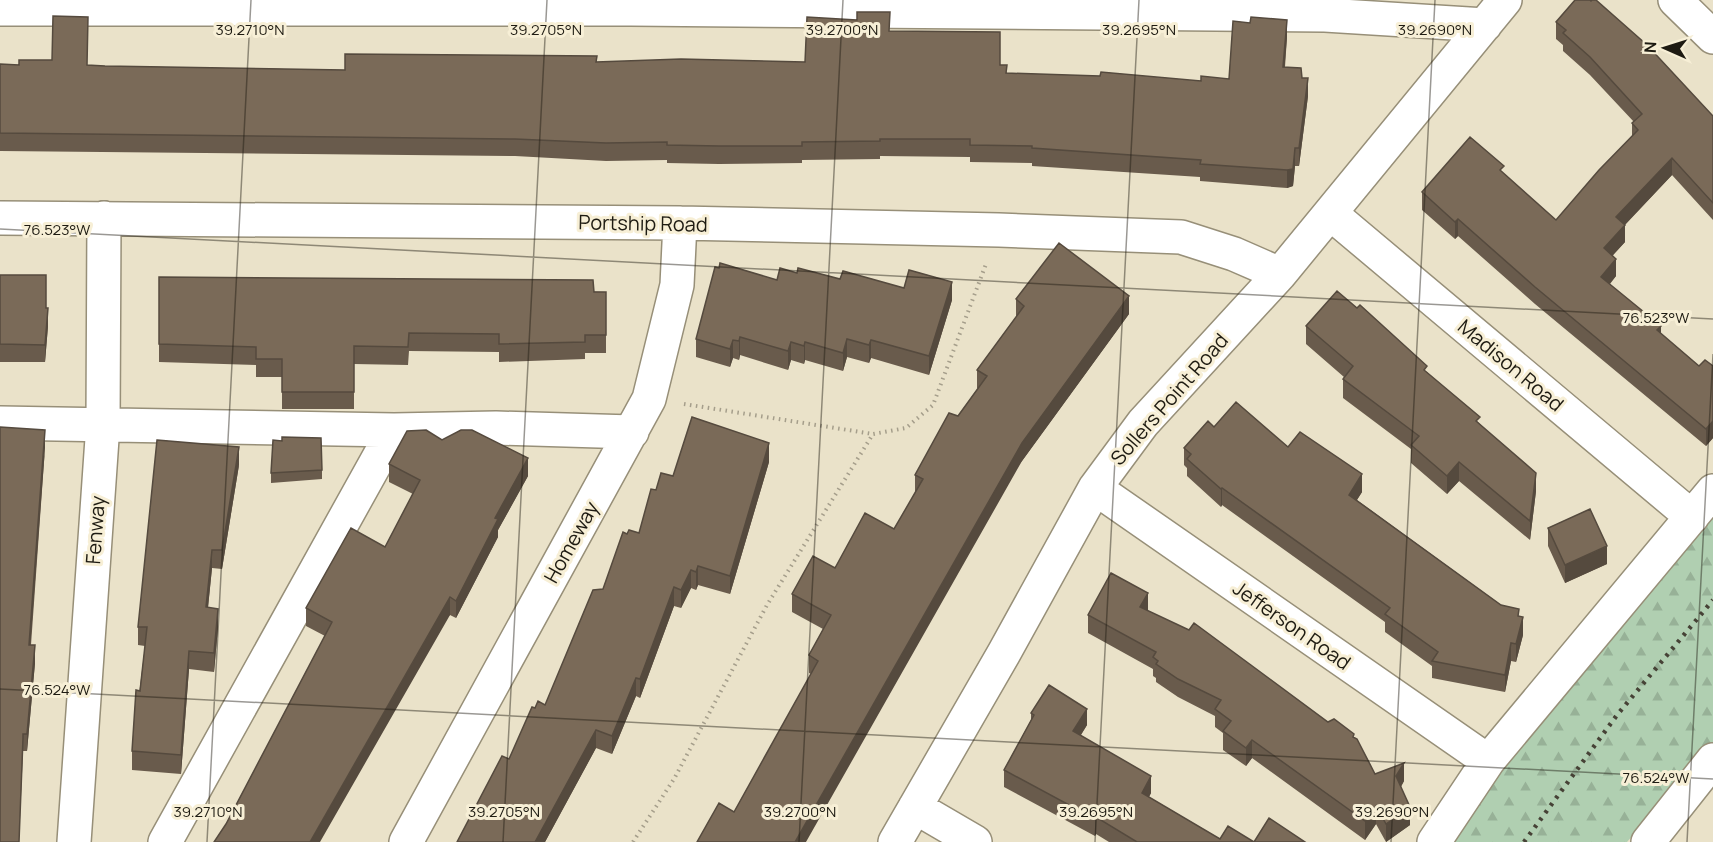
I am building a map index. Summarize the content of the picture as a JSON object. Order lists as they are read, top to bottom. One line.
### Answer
{"streets":{"street":["Portship Road","Madison Road","Sollers Point Road","Fenway","Homeway","Jefferson Road"]},"crossings":[["Portship Road","Sollers Point Road"],["Portship Road","Fenway"],["Portship Road","Homeway"],["Madison Road","Sollers Point Road"],["Sollers Point Road","Jefferson Road"]],"north":"left","coordinates":["39.2710°N","39.2705°N","39.2700°N","39.2695°N","39.2690°N","76.523°W","76.524°W"]}
